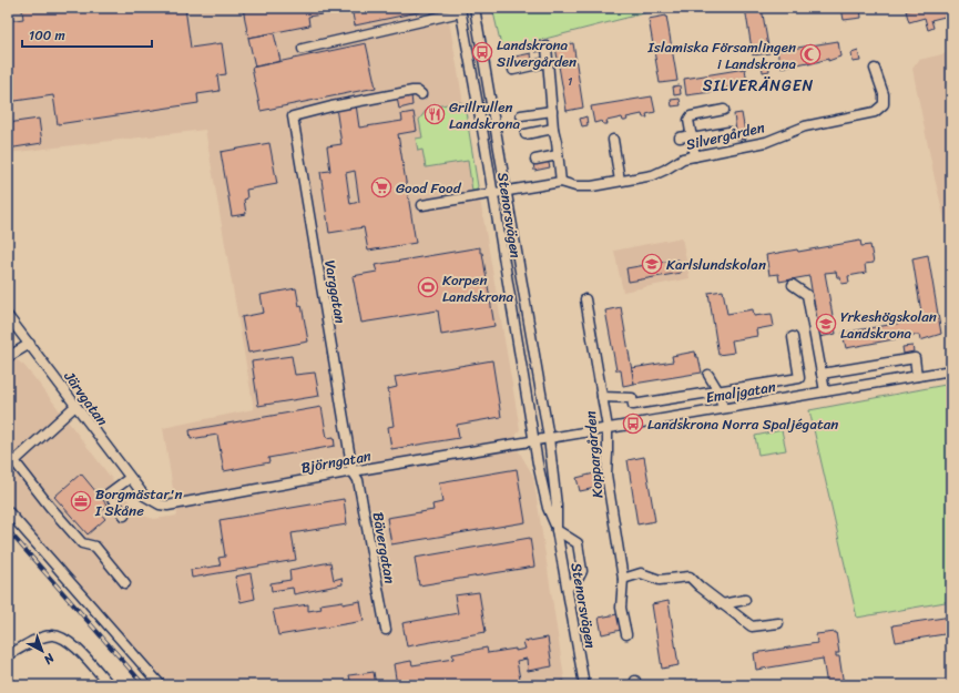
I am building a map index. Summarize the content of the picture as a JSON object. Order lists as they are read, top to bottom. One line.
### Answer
{"streets":{"street":["Silvergården","Stenorsvägen","Varggatan","Emaljgatan","Järvgatan","Koppargården","Björngatan","Bävergatan"]},"crossings":[["Silvergården","Stenorsvägen"],["Stenorsvägen","Emaljgatan"],["Stenorsvägen","Björngatan"],["Varggatan","Björngatan"],["Varggatan","Bävergatan"],["Emaljgatan","Koppargården"],["Emaljgatan","Björngatan"],["Järvgatan","Björngatan"],["Björngatan","Bävergatan"]],"districts":["SILVERÄNGEN"],"places":{"bus stop":["Landskrona Silvergården","Landskrona Norra Spaljégatan"],"mosque":["Islamiska Församlingen i Landskrona"],"restaurant":["Grillrullen Landskrona"],"supermarket":["Good Food"],"school or university":["Karlslundskolan","Yrkeshögskolan Landskrona"],"sports":["Korpen Landskrona"],"office":["Borgmästar'n I Skåne"]},"house_numbers":["1"],"scale_bar":"100 m","north":"bottom right"}
